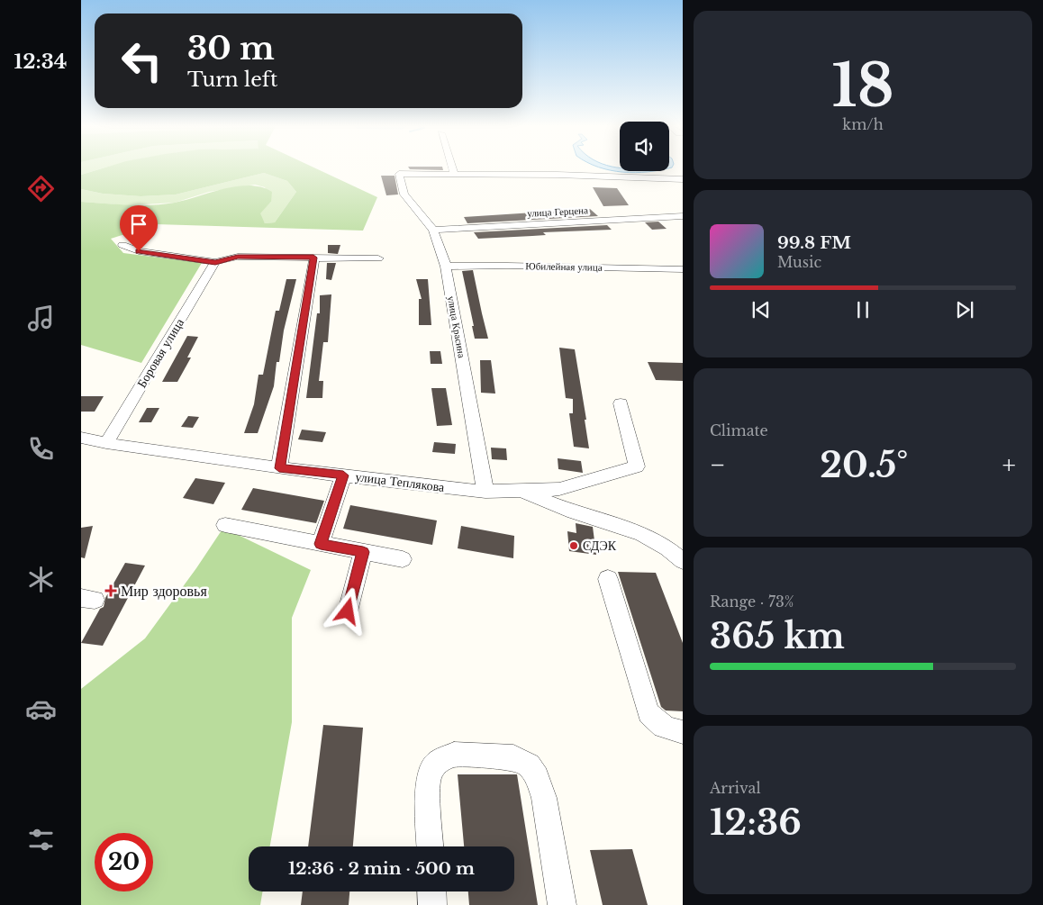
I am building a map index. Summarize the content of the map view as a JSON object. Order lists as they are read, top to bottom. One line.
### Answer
{"streets":{"street":["улица Герцена","Юбилейная улица","улица Красина","Боровая улица","улица Теплякова"]},"crossings":[["улица Герцена","улица Красина"],["Юбилейная улица","улица Красина"],["улица Красина","улица Теплякова"],["Боровая улица","улица Теплякова"]],"places":{"other":["СДЭК"],"health":["Мир здоровья"]},"page":{"tabs":"12:34","tile":[["18","km/h"],"Climate",["Range · 73%","365 km"],["Arrival","12:36"]],"turn":["30 m","Turn left"],"song":["99.8 FM","Music"],"heat":["−","20.5°","+"],"limit":"20","trip":"12:36 · 2 min · 500 m"}}
